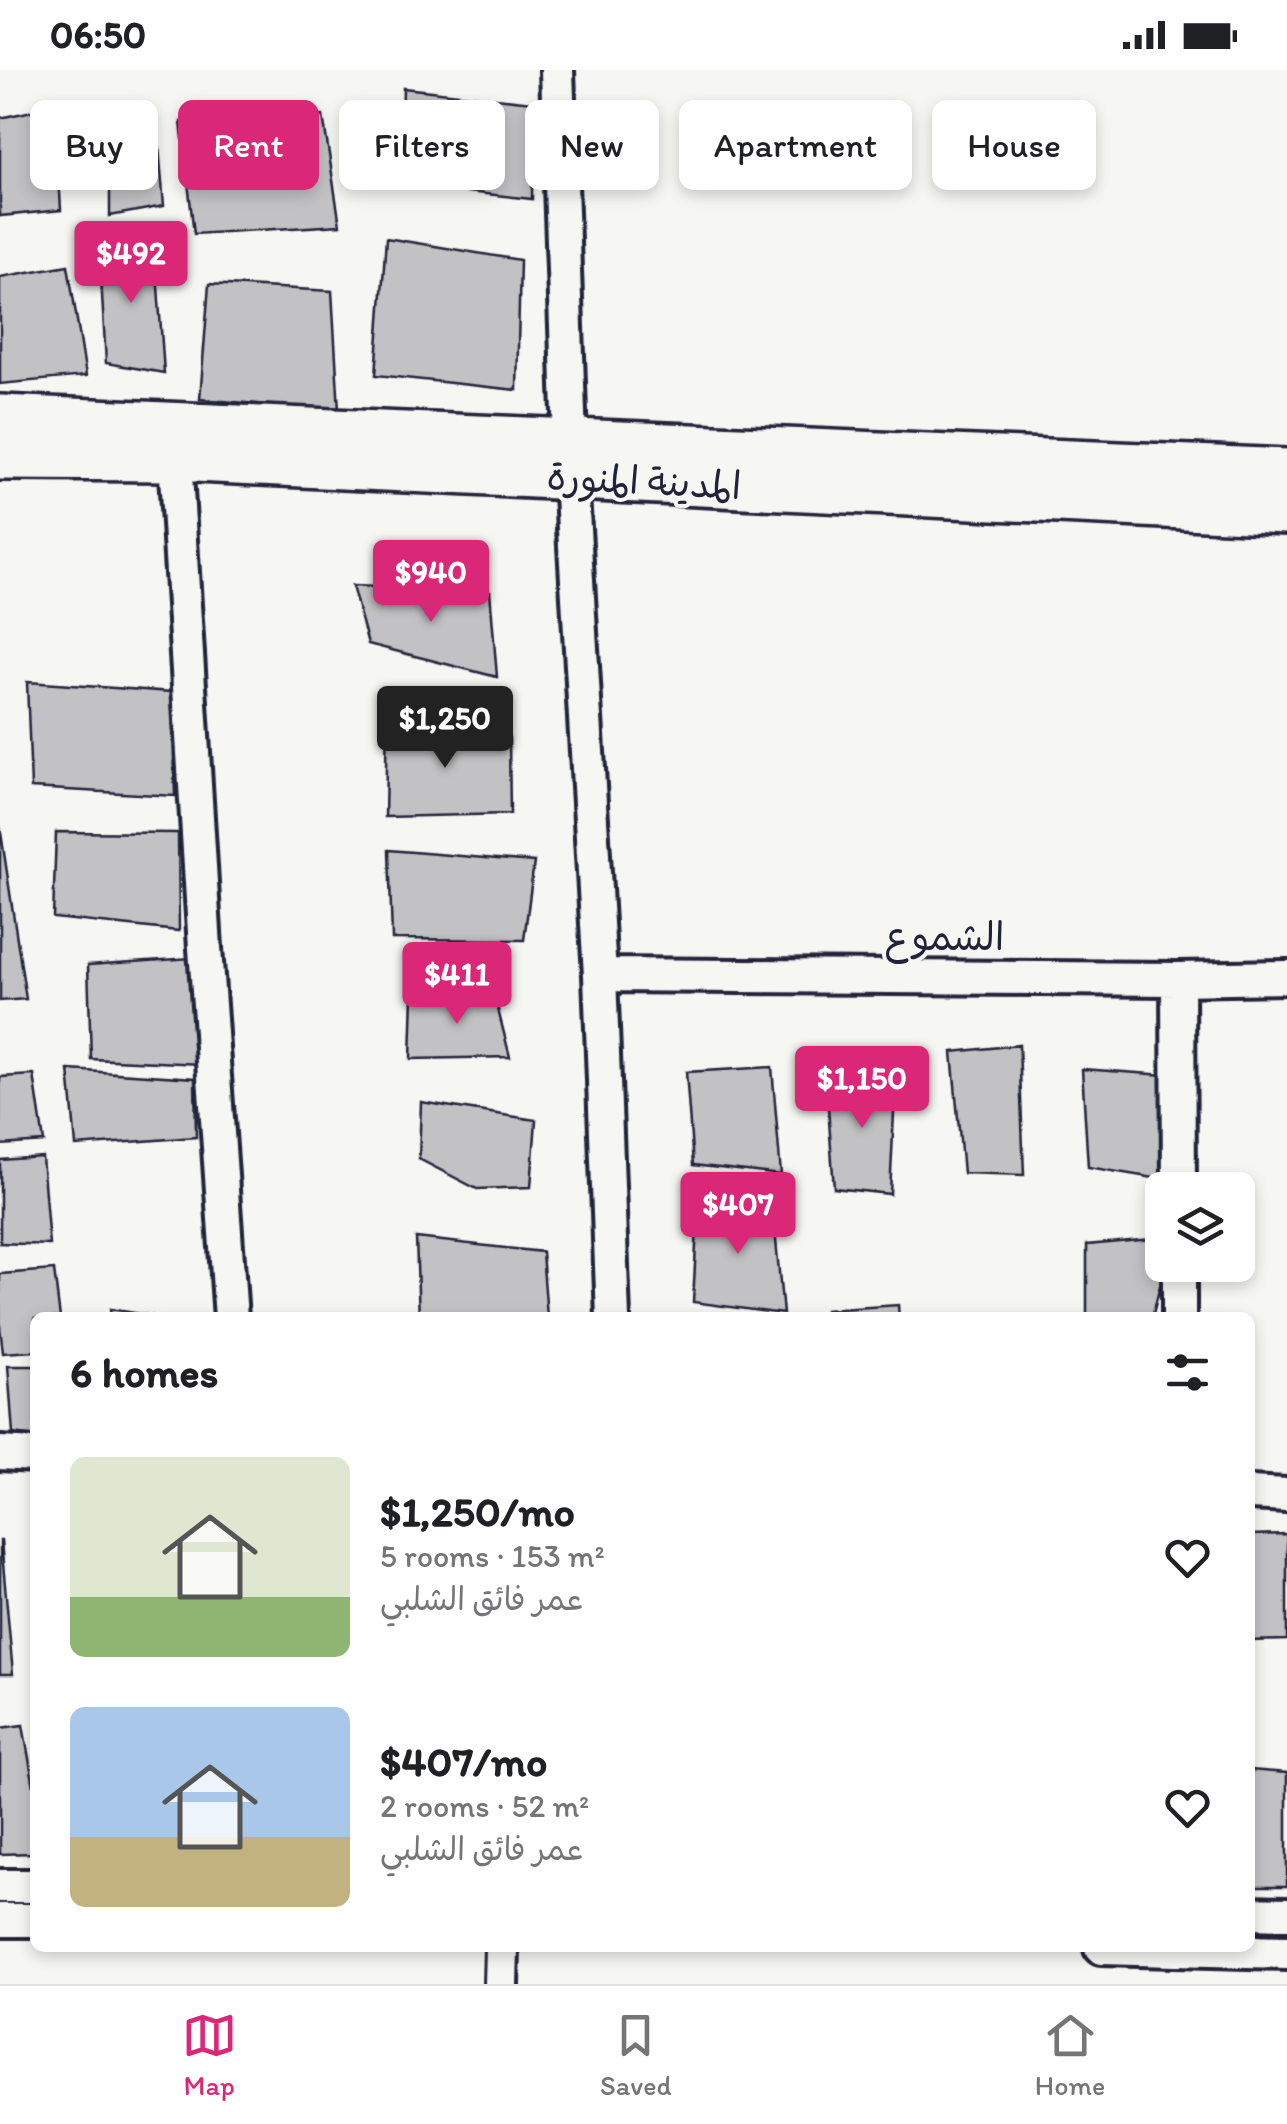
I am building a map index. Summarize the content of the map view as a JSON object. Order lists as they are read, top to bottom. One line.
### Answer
{"streets":{"main road":["المدينة المنورة"],"street":["الشموع"]},"page":{"status":"06:50","chip":["Buy","Rent","Filters","New","Apartment","House"],"price":["$492","$940","$1,250","$411","$1,150","$407"],"heading":"6 homes","list":[{"name":"$1,250/mo","note":"5 rooms · 153 m² · عمر فائق الشلبي"},{"name":"$407/mo","note":"2 rooms · 52 m² · عمر فائق الشلبي"}],"tabs":["Map","Saved","Home"]}}
